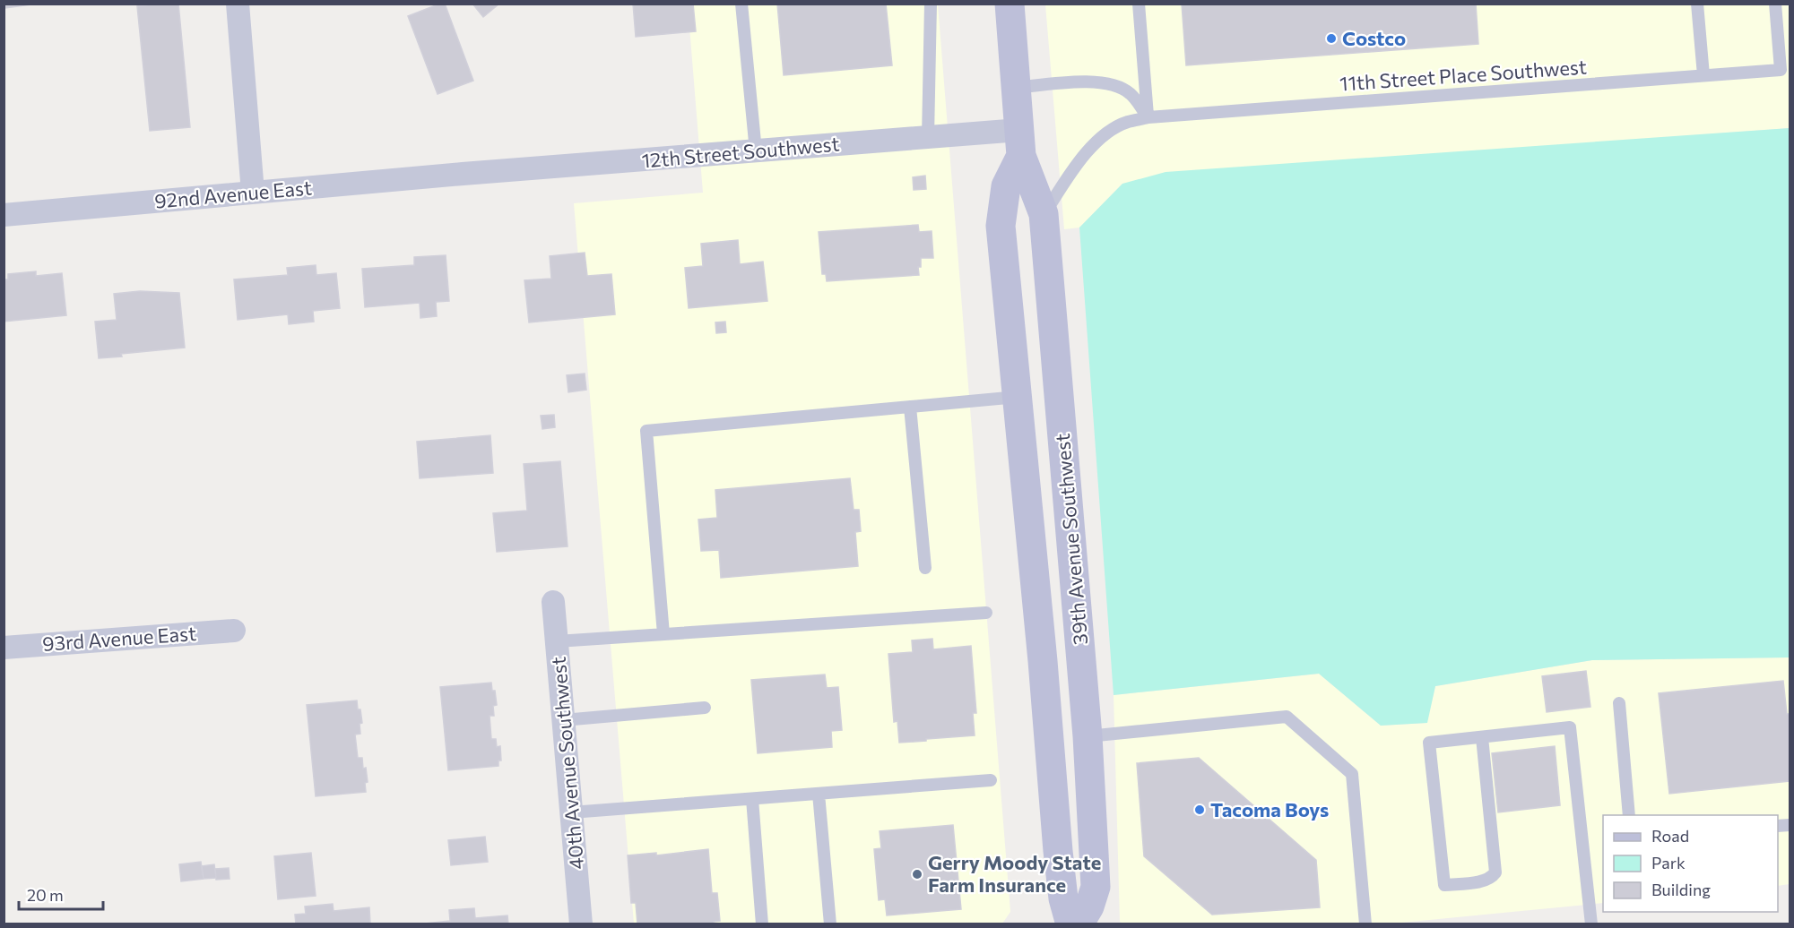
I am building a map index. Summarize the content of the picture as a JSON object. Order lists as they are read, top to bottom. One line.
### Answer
{"streets":{"main road":["39th Avenue Southwest"],"street":["12th Street Southwest","92nd Avenue East","93rd Avenue East","40th Avenue Southwest"],"lane":["11th Street Place Southwest"]},"crossings":[["11th Street Place Southwest","39th Avenue Southwest"],["12th Street Southwest","92nd Avenue East"],["12th Street Southwest","39th Avenue Southwest"]],"places":["Costco","Tacoma Boys","Gerry Moody State Farm Insurance"],"legend":["Road","Park","Building"],"scale_bar":"20 m"}
